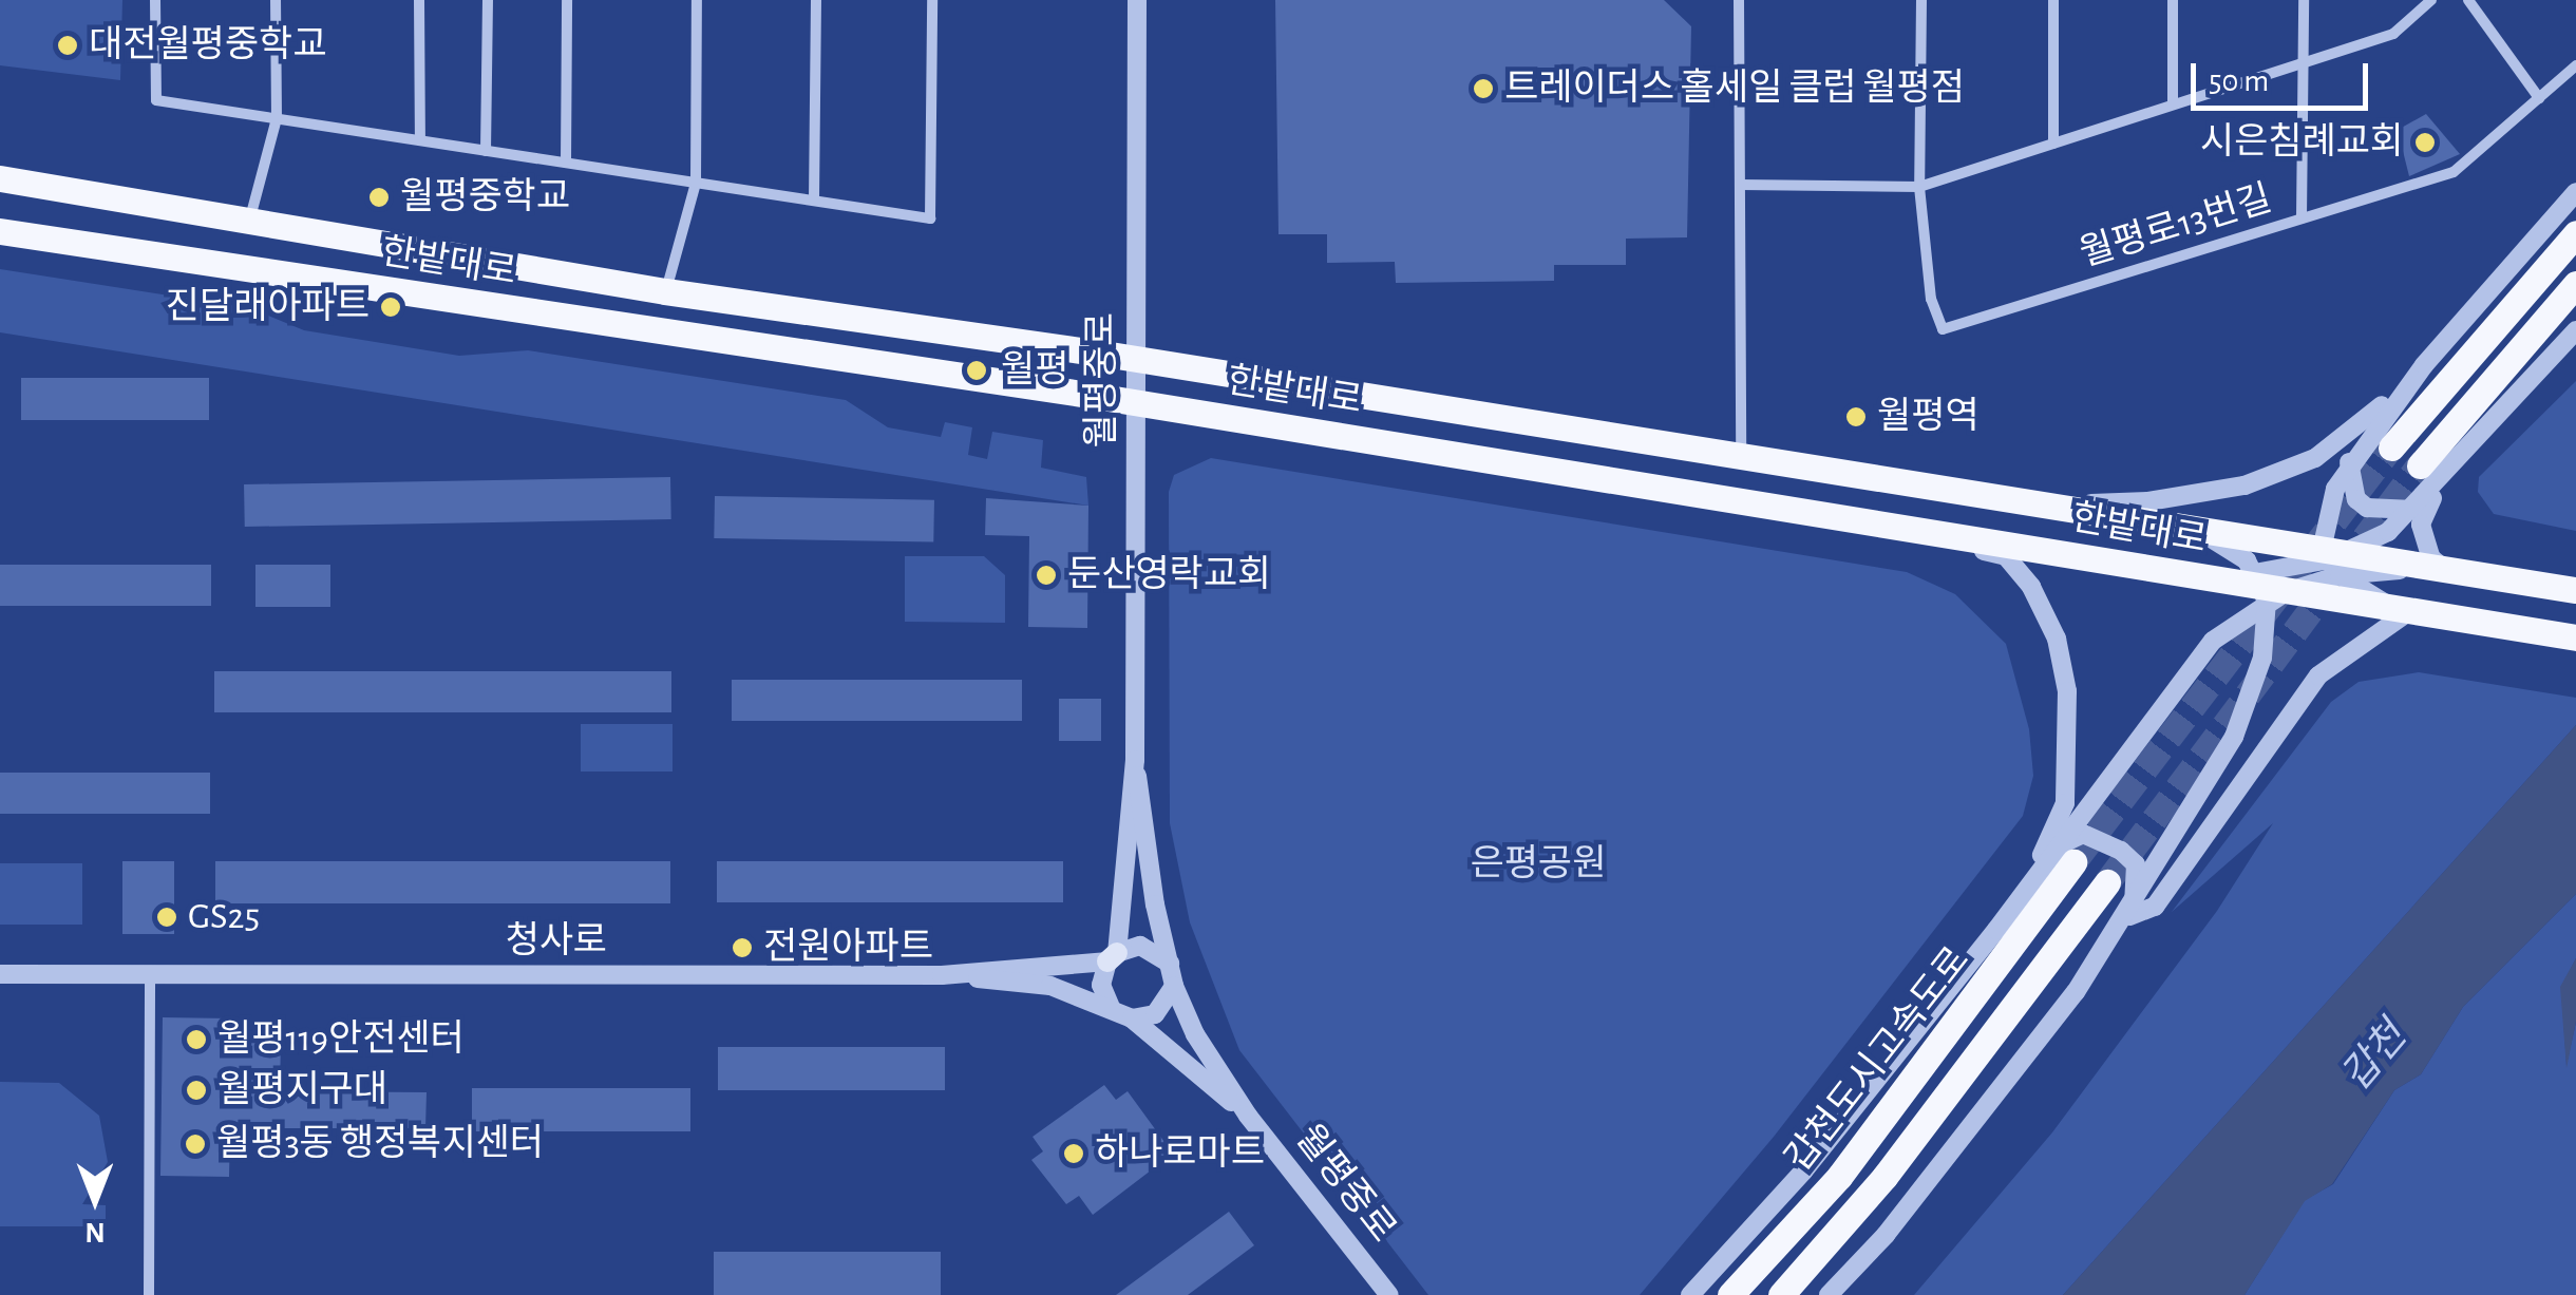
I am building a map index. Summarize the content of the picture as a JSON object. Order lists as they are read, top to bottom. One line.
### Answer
{"streets":{"main road":["한밭대로","갑천도시고속도로"],"street":["월평로13번길","월평중로","청사로"]},"crossings":[["한밭대로","월평중로"]],"water":["갑천"],"parks":["은평공원"],"places":["대전월평중학교","트레이더스 홀세일 클럽 월평점","시은침례교회","월평중학교","진달래아파트","월평","월평역","둔산영락교회","GS25","전원아파트","월평119안전센터","월평지구대","월평3동 행정복지센터","하나로마트"],"scale_bar":"50 m","north":"bottom"}
